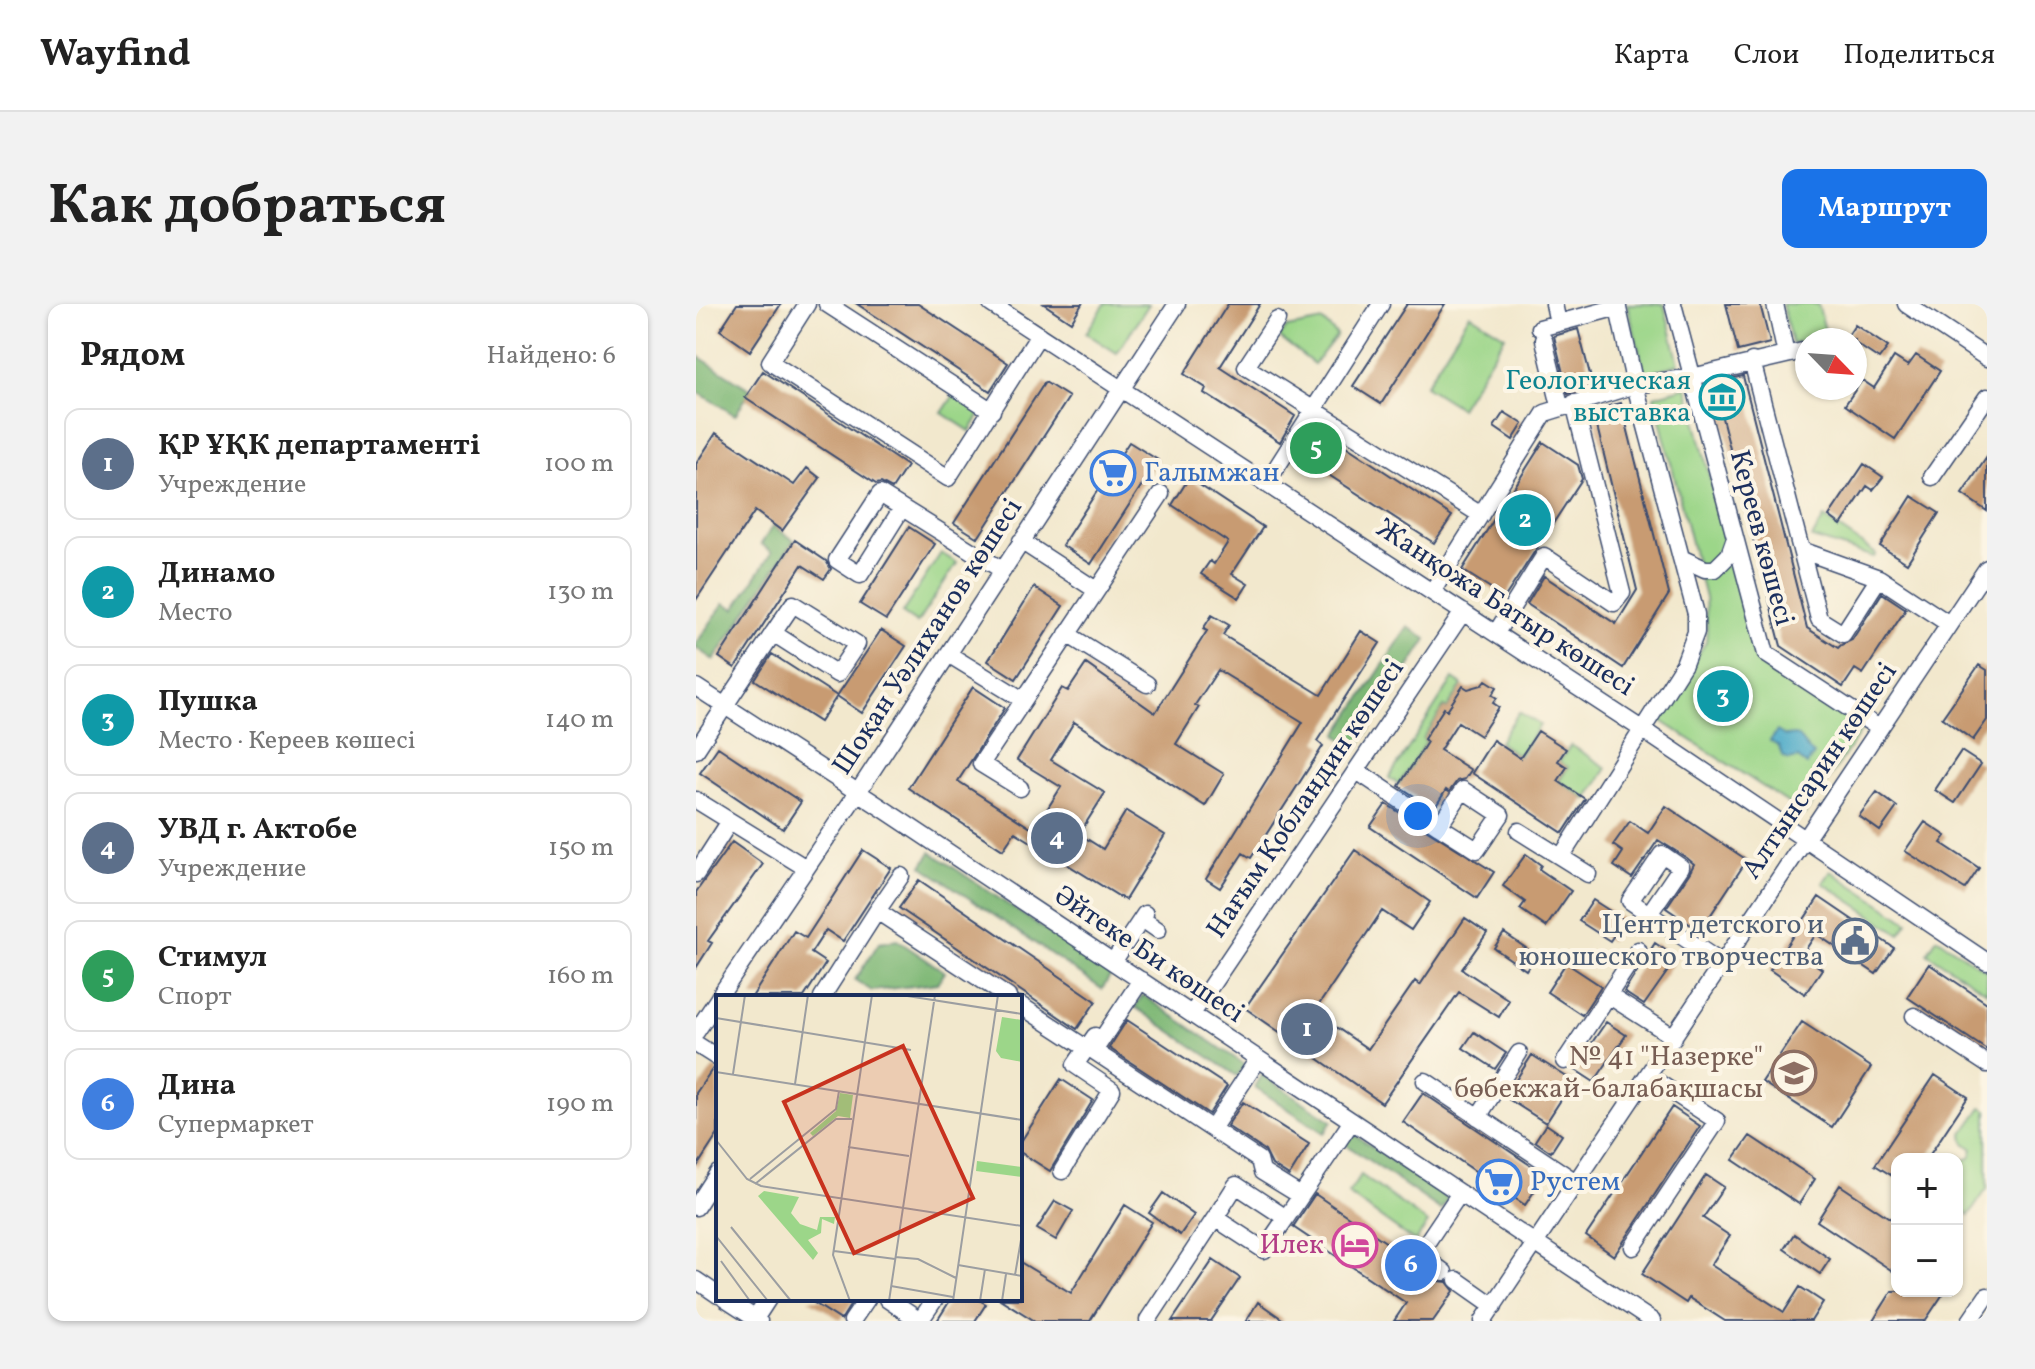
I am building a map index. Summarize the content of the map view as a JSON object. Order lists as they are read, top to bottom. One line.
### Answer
{"streets":{"street":["Кереев көшесі","Жанқожа Батыр көшесі","Шоқан Уәлиханов көшесі","Алтынсарин көшесі","Нағым Қобландин көшесі","Әйтеке Би көшесі"]},"crossings":[["Кереев көшесі","Алтынсарин көшесі"],["Жанқожа Батыр көшесі","Шоқан Уәлиханов көшесі"],["Жанқожа Батыр көшесі","Алтынсарин көшесі"],["Жанқожа Батыр көшесі","Нағым Қобландин көшесі"],["Шоқан Уәлиханов көшесі","Әйтеке Би көшесі"],["Алтынсарин көшесі","Әйтеке Би көшесі"],["Нағым Қобландин көшесі","Әйтеке Би көшесі"]],"places":{"museum":["Геологическая выставка"],"supermarket":["Галымжан","Рустем"],"public building":["Центр детского и юношеского творчества"],"school or university":["№ 41 \"Назерке\" бөбекжай-балабақшасы"],"hotel":["Илек"]},"north":"bottom right","page":{"header":"Wayfind","nav":["Карта","Слои","Поделиться"],"title":"Как добраться","buttons":"Маршрут","heading":["Рядом","Найдено: 6"],"list":[{"mark":"1","name":"ҚР ҰҚК департаменті","note":"Учреждение","value":"100 m"},{"mark":"2","name":"Динамо","note":"Место","value":"130 m"},{"mark":"3","name":"Пушка","note":"Место · Кереев көшесі","value":"140 m"},{"mark":"4","name":"УВД г. Актобе","note":"Учреждение","value":"150 m"},{"mark":"5","name":"Стимул","note":"Спорт","value":"160 m"},{"mark":"6","name":"Дина","note":"Супермаркет","value":"190 m"}],"pins":["5","2","3","4","1","6"],"map_buttons":["+","−"]}}
